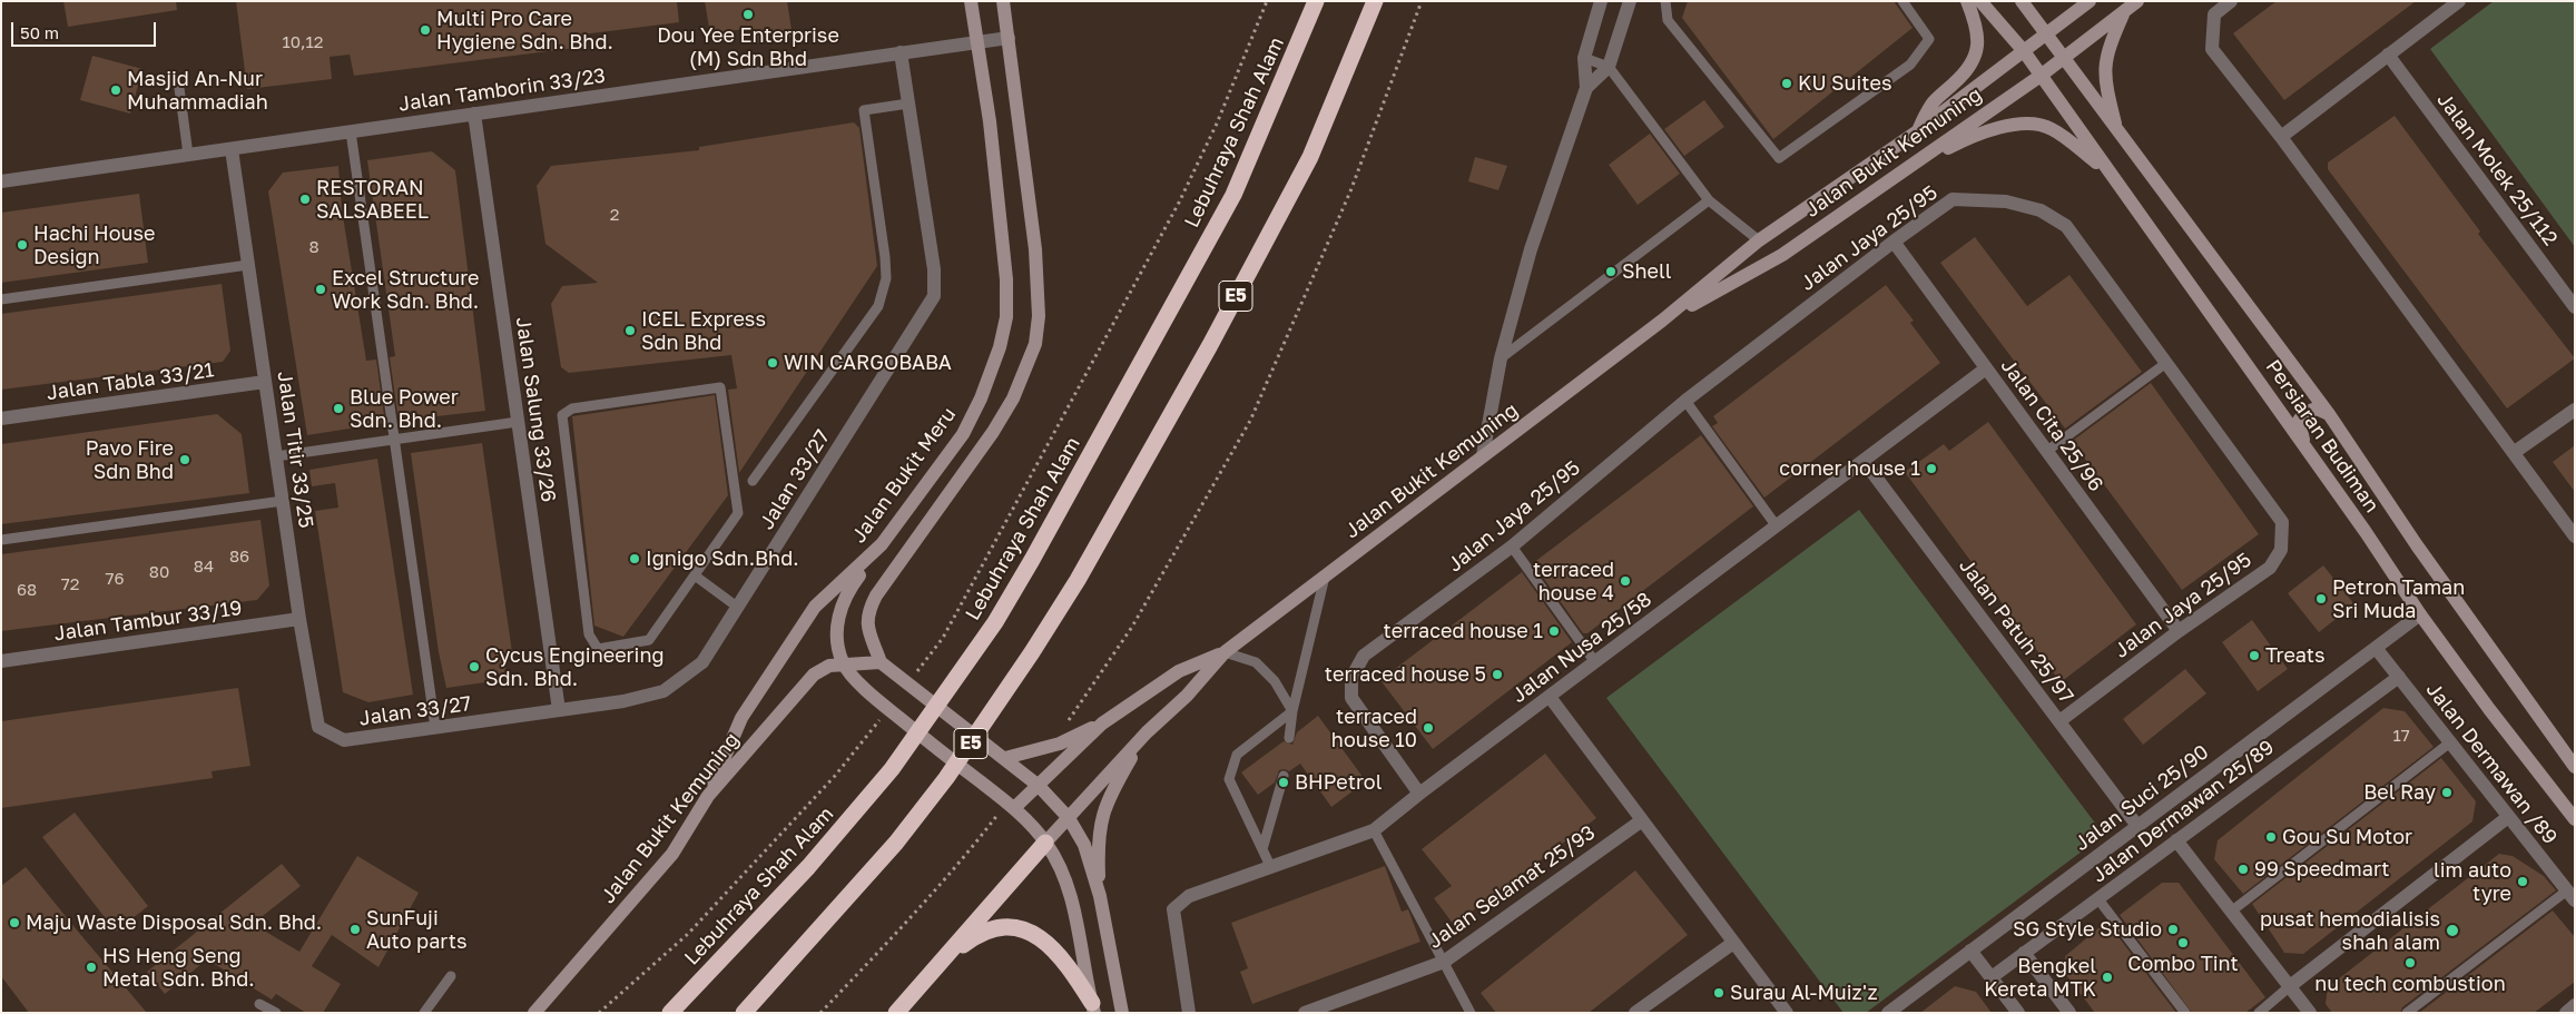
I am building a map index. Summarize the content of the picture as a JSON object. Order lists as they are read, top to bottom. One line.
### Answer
{"streets":{"highway":["Lebuhraya Shah Alam","E5"],"main road":["Jalan Bukit Kemuning","Persiaran Budiman","Jalan Bukit Meru"],"street":["Jalan Tamborin 33/23","Jalan Molek 25/112","Jalan Jaya 25/95","Jalan Tabla 33/21","Jalan Salung 33/26","Jalan Cita 25/96","Jalan Titir 33/25","Jalan 33/27","Jalan Tambur 33/19","Jalan Patuh 25/97","Jalan Nusa 25/58","Jalan Dermawan /89","Jalan Suci 25/90","Jalan Dermawan 25/89","Jalan Selamat 25/93"]},"crossings":[["Jalan Tamborin 33/23","Jalan Salung 33/26"],["Jalan Tamborin 33/23","Jalan Titir 33/25"],["Jalan Tamborin 33/23","Jalan Bukit Meru"],["Jalan Tamborin 33/23","Jalan 33/27"],["Jalan Bukit Kemuning","Persiaran Budiman"],["Jalan Bukit Kemuning","Jalan Bukit Meru"],["Jalan Jaya 25/95","Jalan Cita 25/96"],["Jalan Jaya 25/95","Jalan Patuh 25/97"],["Jalan Jaya 25/95","Jalan Nusa 25/58"],["Jalan Tabla 33/21","Jalan Titir 33/25"],["Jalan Salung 33/26","Jalan 33/27"],["Jalan Cita 25/96","Jalan Nusa 25/58"],["Persiaran Budiman","Jalan Suci 25/90"],["Jalan Titir 33/25","Jalan 33/27"],["Jalan Titir 33/25","Jalan Tambur 33/19"],["Jalan Patuh 25/97","Jalan Nusa 25/58"],["Jalan Patuh 25/97","Jalan Suci 25/90"],["Jalan Dermawan /89","Jalan Suci 25/90"],["Jalan Dermawan /89","Jalan Dermawan 25/89"]],"places":["Dou Yee Enterprise (M) Sdn Bhd","Multi Pro Care Hygiene Sdn. Bhd.","KU Suites","Masjid An-Nur Muhammadiah","RESTORAN SALSABEEL","Hachi House Design","Shell","Excel Structure Work Sdn. Bhd.","ICEL Express Sdn Bhd","WIN CARGOBABA","Blue Power Sdn. Bhd.","Pavo Fire Sdn Bhd","corner house 1","Ignigo Sdn.Bhd.","terraced house 4","Petron Taman Sri Muda","terraced house 1","Treats","Cycus Engineering Sdn. Bhd.","terraced house 5","terraced house 10","BHPetrol","Bel Ray","Gou Su Motor","99 Speedmart","lim auto tyre","Maju Waste Disposal Sdn. Bhd.","SunFuji Auto parts","SG Style Studio","pusat hemodialisis shah alam","Combo Tint","nu tech combustion","HS Heng Seng Metal Sdn. Bhd.","Bengkel Kereta MTK","Surau Al-Muiz'z"],"house_numbers":["10,12","2","8","86","84","80","76","72","68","17"],"scale_bar":"50 m"}
